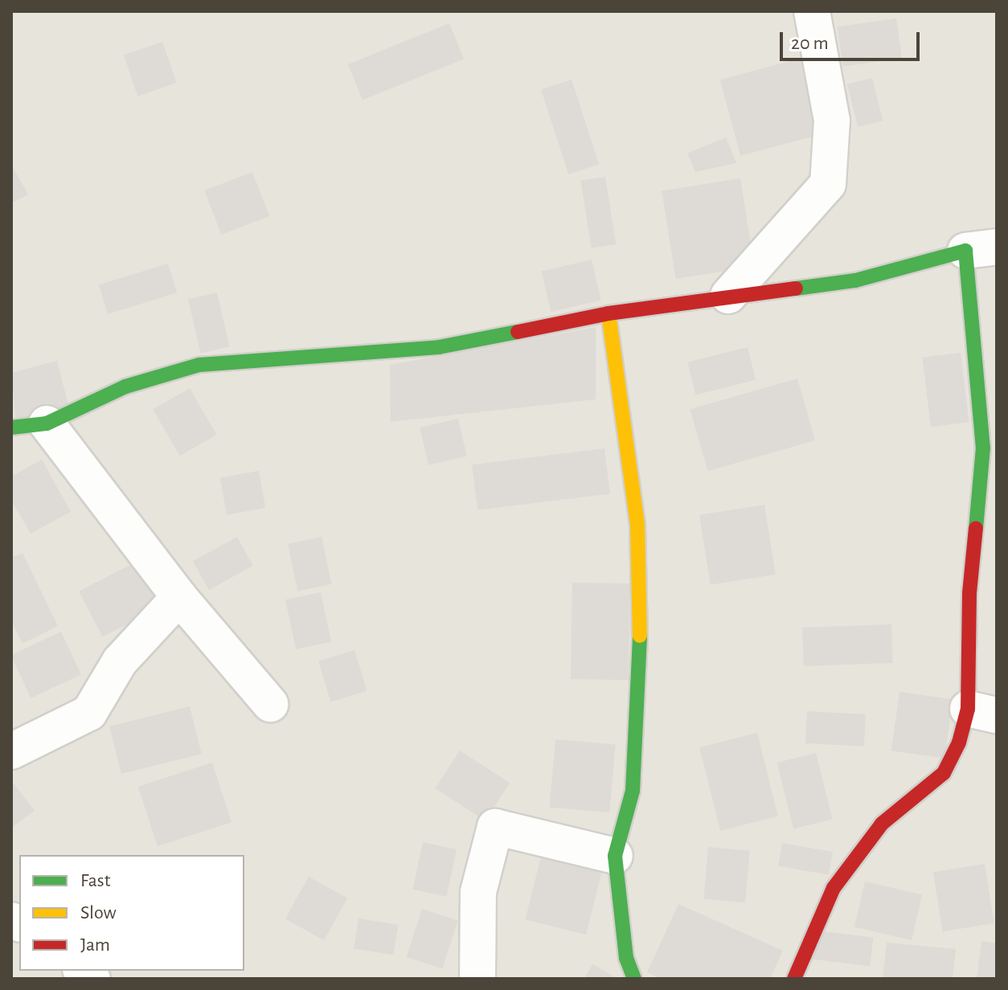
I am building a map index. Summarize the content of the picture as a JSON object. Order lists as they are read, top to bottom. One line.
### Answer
{"legend":["Fast","Slow","Jam"],"scale_bar":"20 m"}
